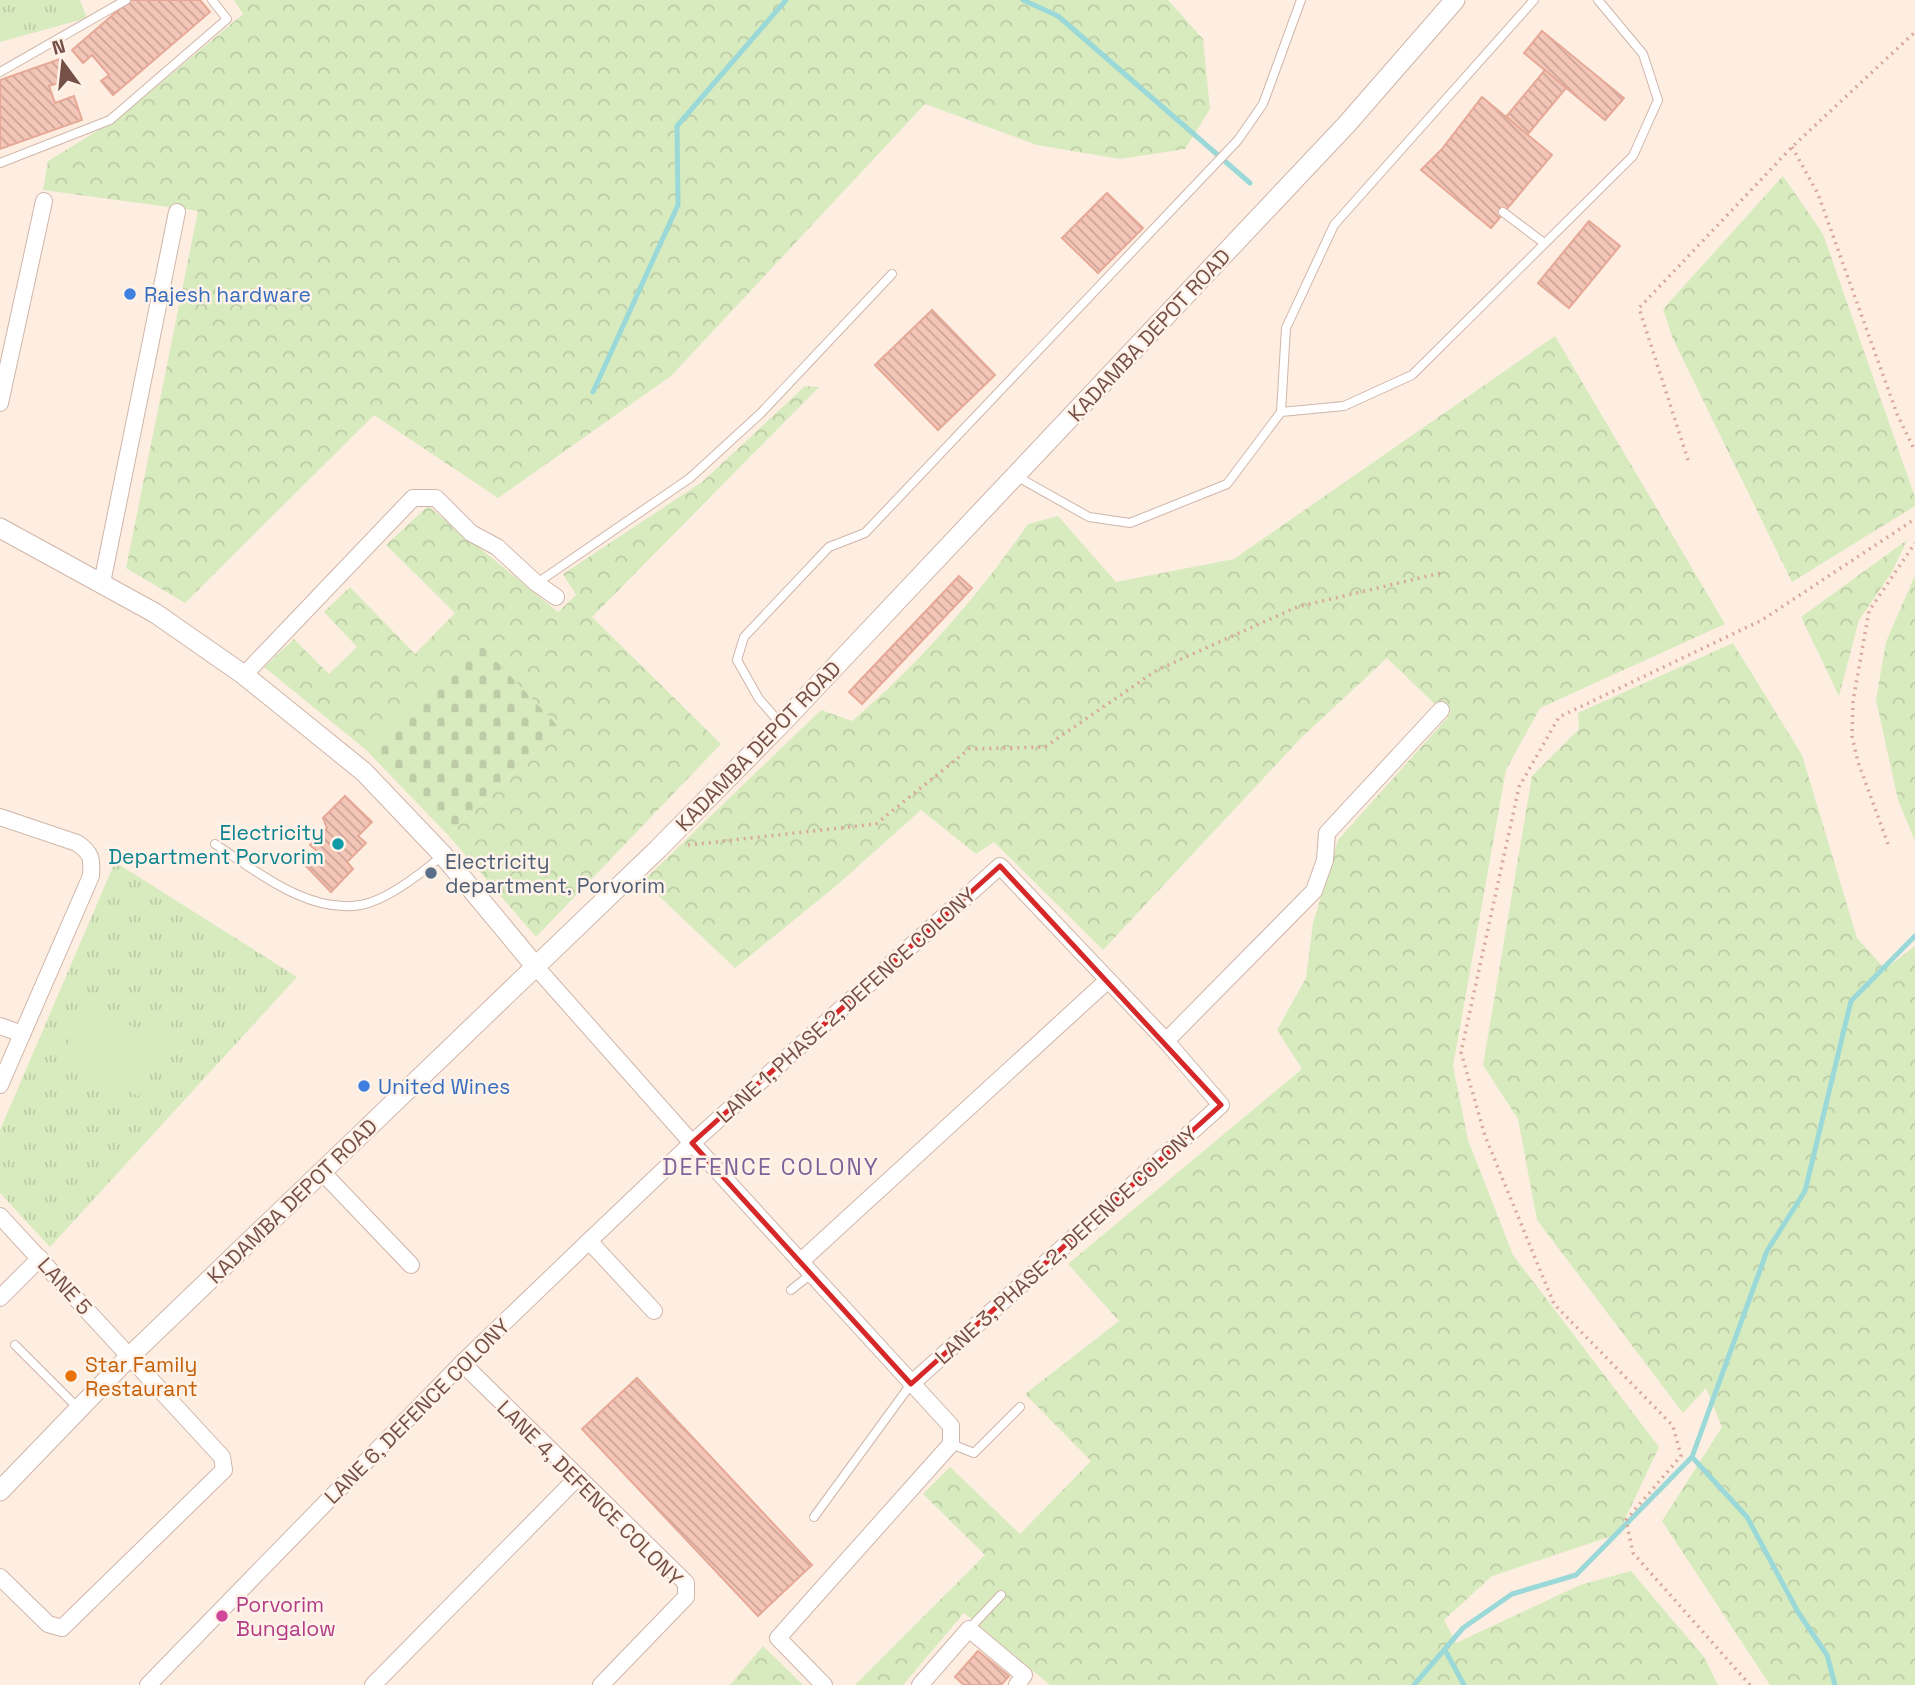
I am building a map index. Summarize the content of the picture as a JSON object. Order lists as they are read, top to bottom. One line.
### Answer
{"streets":{"street":["KADAMBA DEPOT ROAD","LANE 1, PHASE 2, DEFENCE COLONY","LANE 3, PHASE 2, DEFENCE COLONY","LANE 5","LANE 6, DEFENCE COLONY","LANE 4, DEFENCE COLONY"]},"crossings":[["KADAMBA DEPOT ROAD","LANE 5"],["LANE 1, PHASE 2, DEFENCE COLONY","LANE 6, DEFENCE COLONY"],["LANE 6, DEFENCE COLONY","LANE 4, DEFENCE COLONY"]],"districts":["DEFENCE COLONY"],"places":["Rajesh hardware","Electricity Department Porvorim","Electricity department, Porvorim","United Wines","Star Family Restaurant","Porvorim Bungalow"],"north":"top"}
